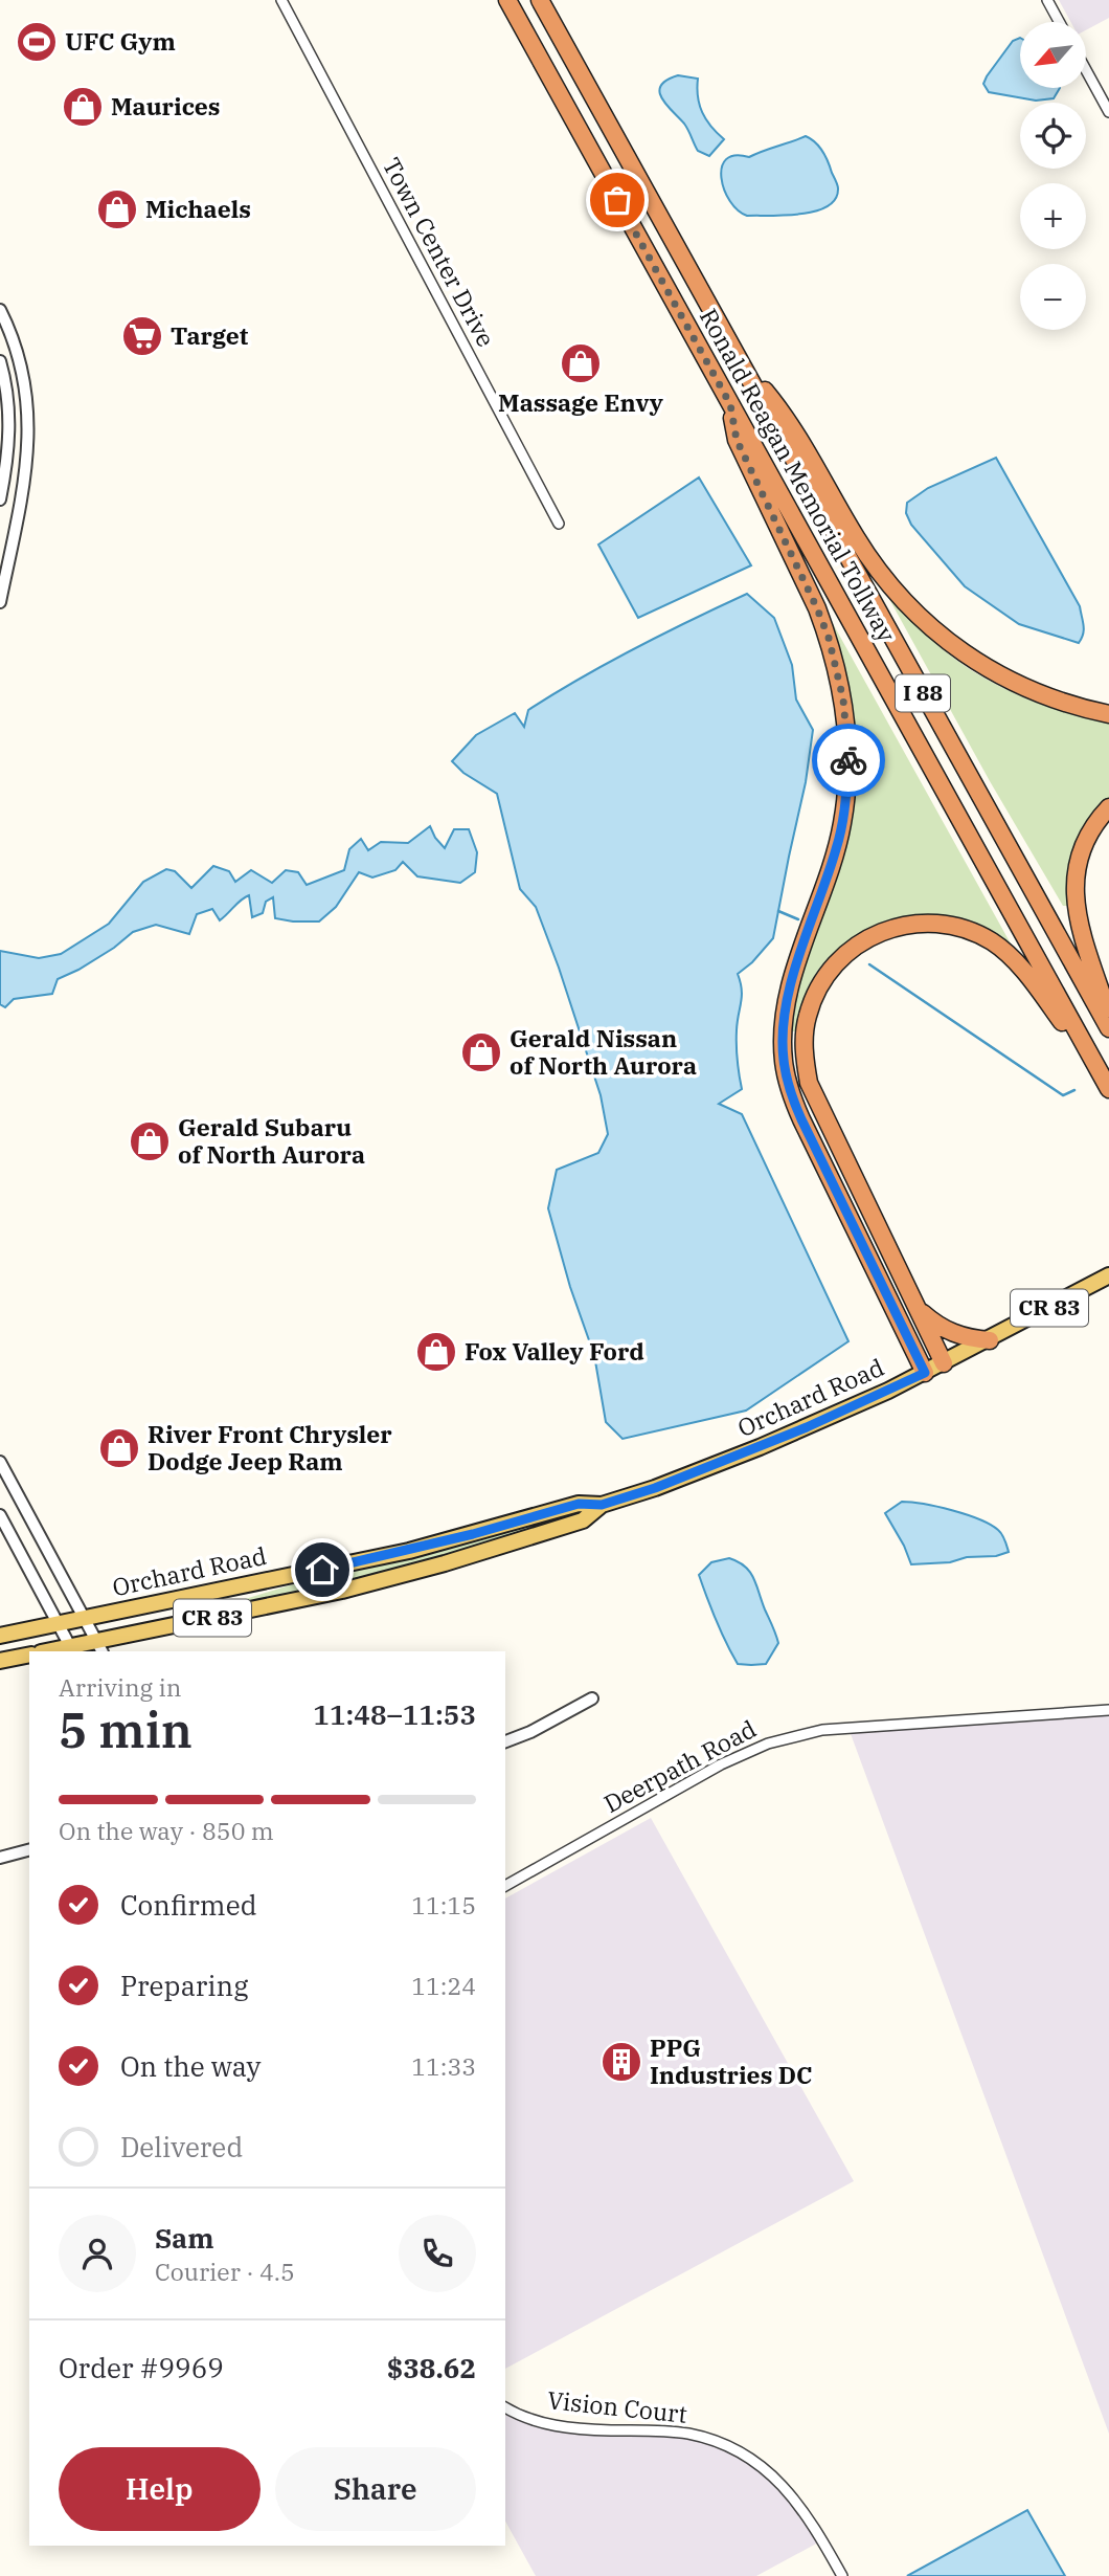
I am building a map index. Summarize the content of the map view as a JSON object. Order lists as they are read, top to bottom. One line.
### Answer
{"streets":{"highway":["Ronald Reagan Memorial Tollway","I 88"],"main road":["CR 83","Orchard Road"],"street":["Town Center Drive","Deerpath Road","Vision Court"]},"places":{"sports":["UFC Gym"],"shop":["Maurices","Michaels","Massage Envy","Gerald Nissan of North Aurora","Gerald Subaru of North Aurora","Fox Valley Ford","River Front Chrysler Dodge Jeep Ram"],"supermarket":["Target"],"building":["PPG Industries DC"]},"north":"bottom left","page":{"map_buttons":["+","−"],"heading":["5 min","Arriving in","11:48–11:53"],"panel":["Sam","Courier · 4.5","Order #9969","$38.62"],"bar":"On the way · 850 m","list":[["Confirmed","11:15"],["Preparing","11:24"],["On the way","11:33"],"Delivered"],"buttons":["Help","Share"]}}
